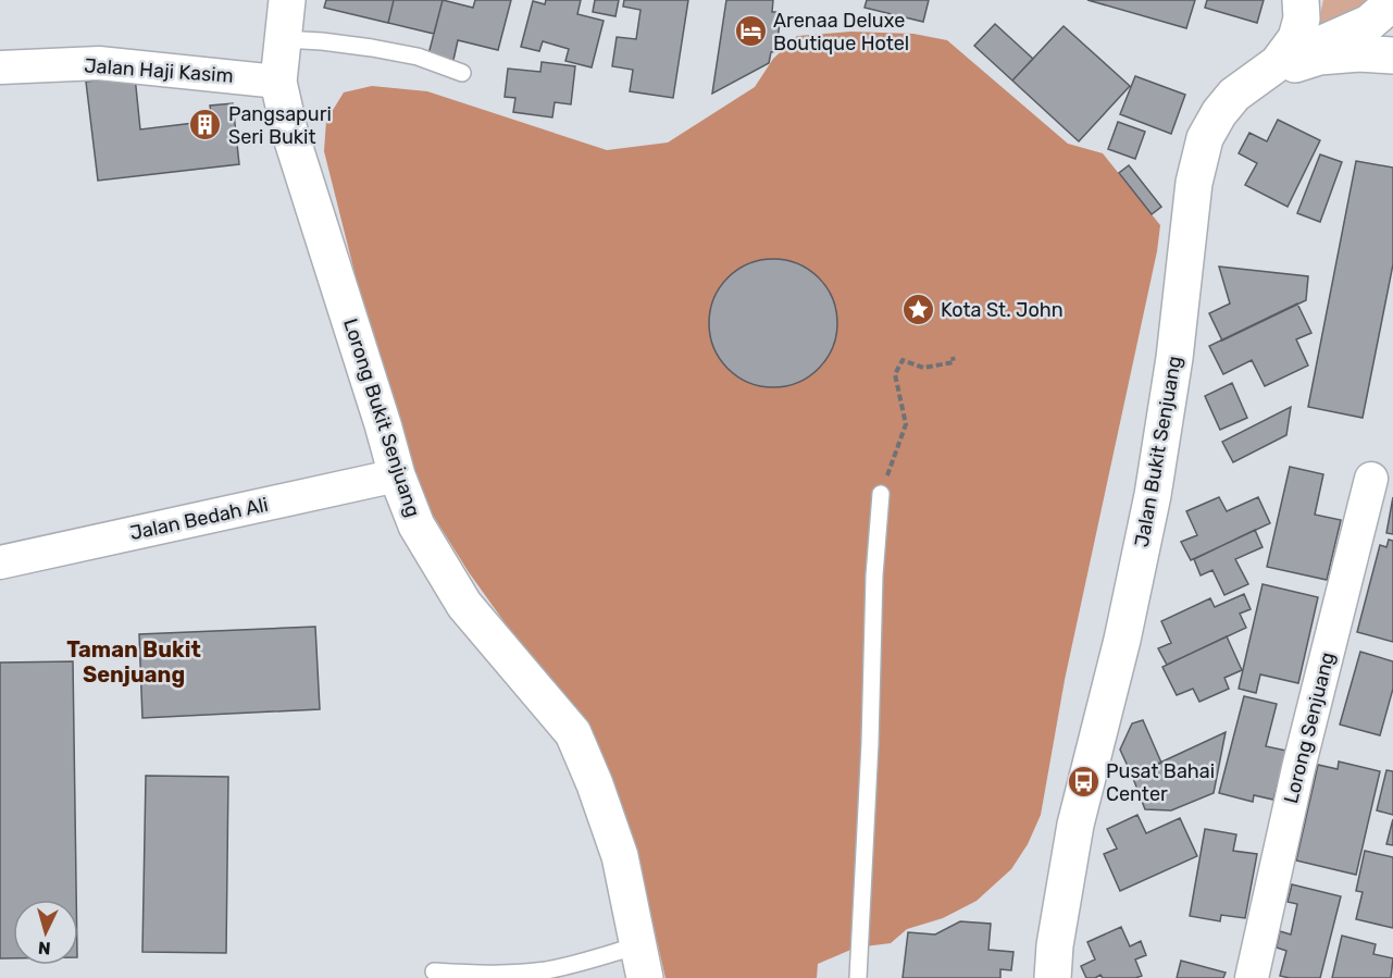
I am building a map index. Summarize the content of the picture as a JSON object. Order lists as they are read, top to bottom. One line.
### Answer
{"streets":{"main road":["Lorong Bukit Senjuang","Jalan Bukit Senjuang"],"street":["Jalan Haji Kasim","Jalan Bedah Ali","Lorong Senjuang"]},"crossings":[["Jalan Haji Kasim","Lorong Bukit Senjuang"],["Lorong Bukit Senjuang","Jalan Bedah Ali"]],"districts":["Taman Bukit Senjuang"],"places":{"hotel":["Arenaa Deluxe Boutique Hotel"],"building":["Pangsapuri Seri Bukit"],"place":["Kota St. John"],"bus stop":["Pusat Bahai Center"]},"north":"bottom"}
